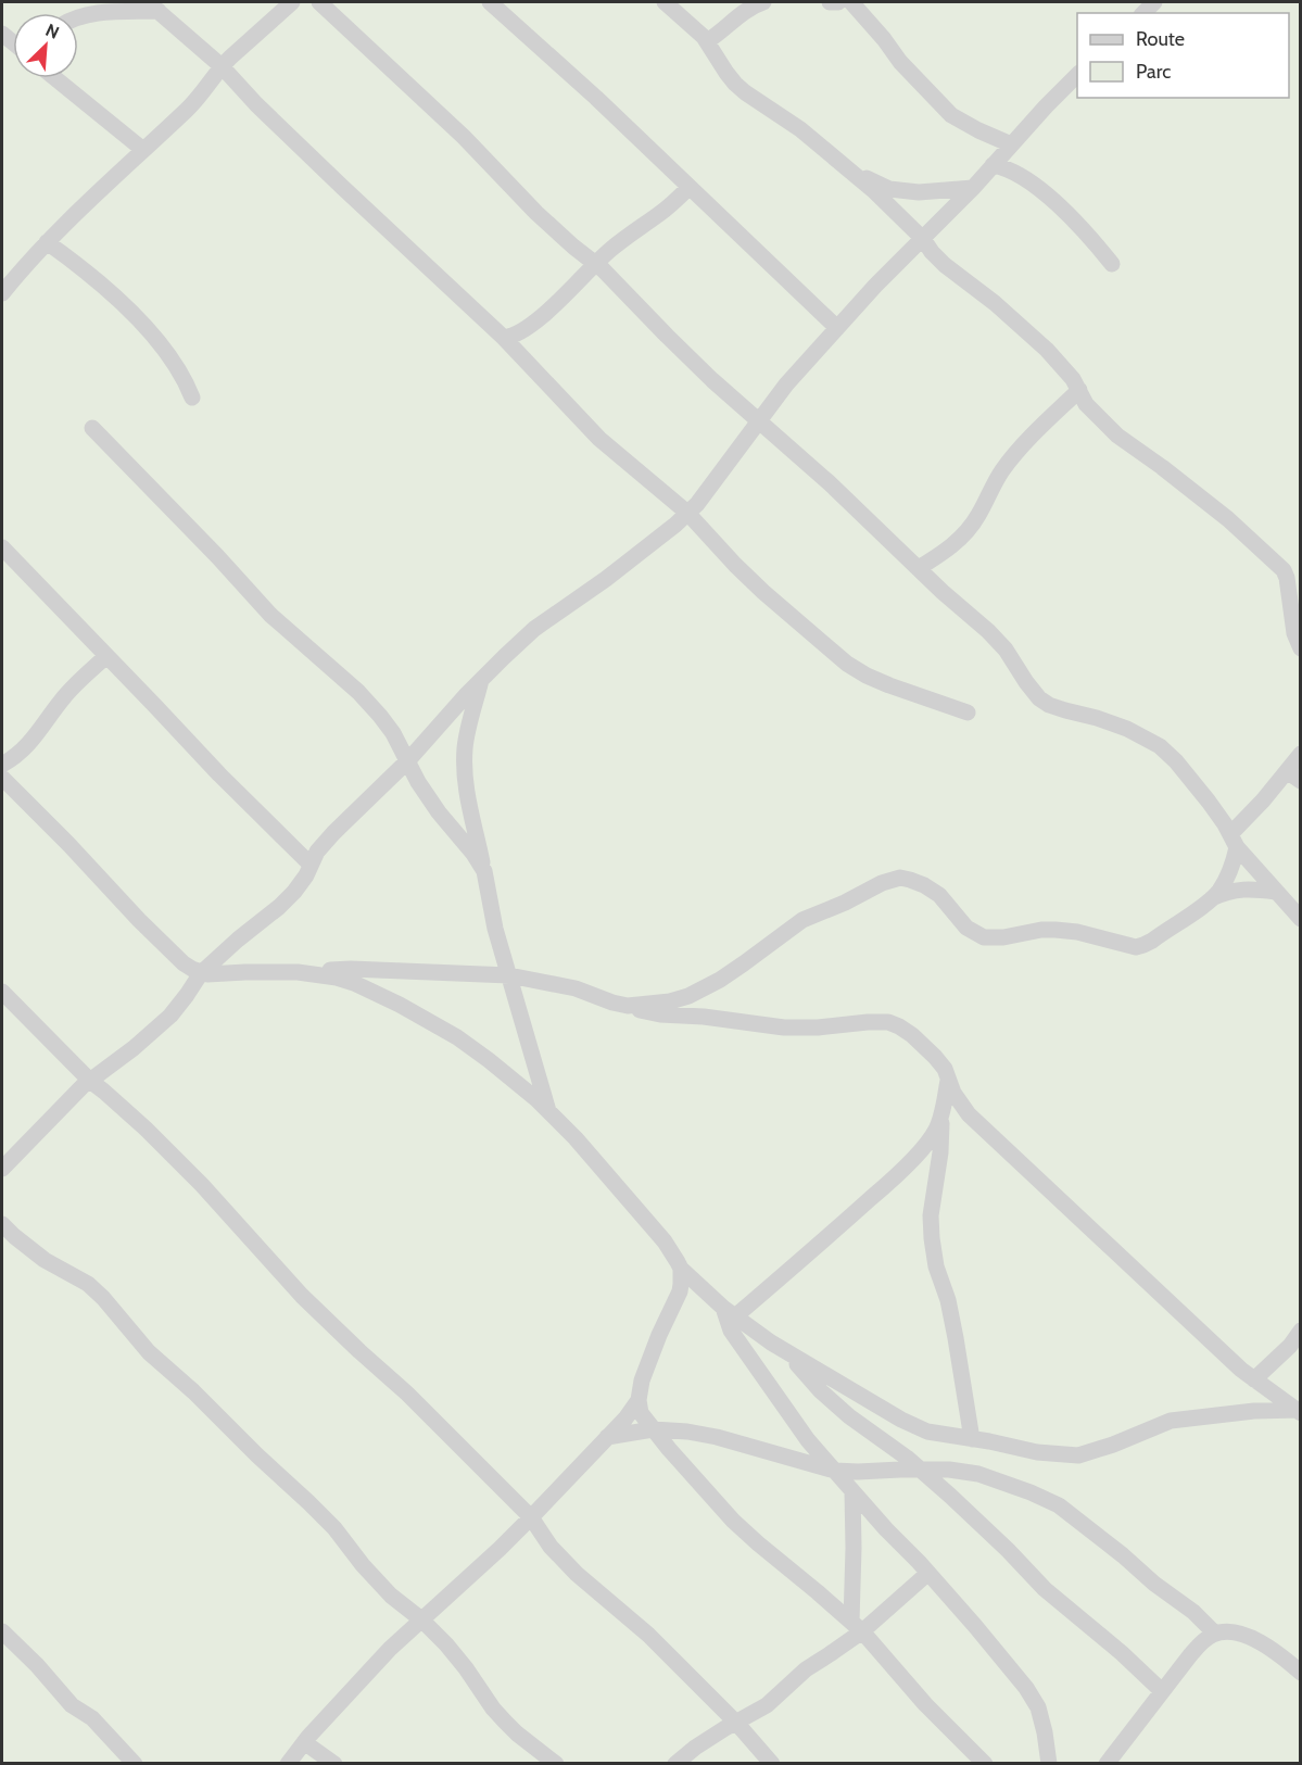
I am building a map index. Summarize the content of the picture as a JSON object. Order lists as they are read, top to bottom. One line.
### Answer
{"legend":["Route","Parc"],"north":"top right"}
